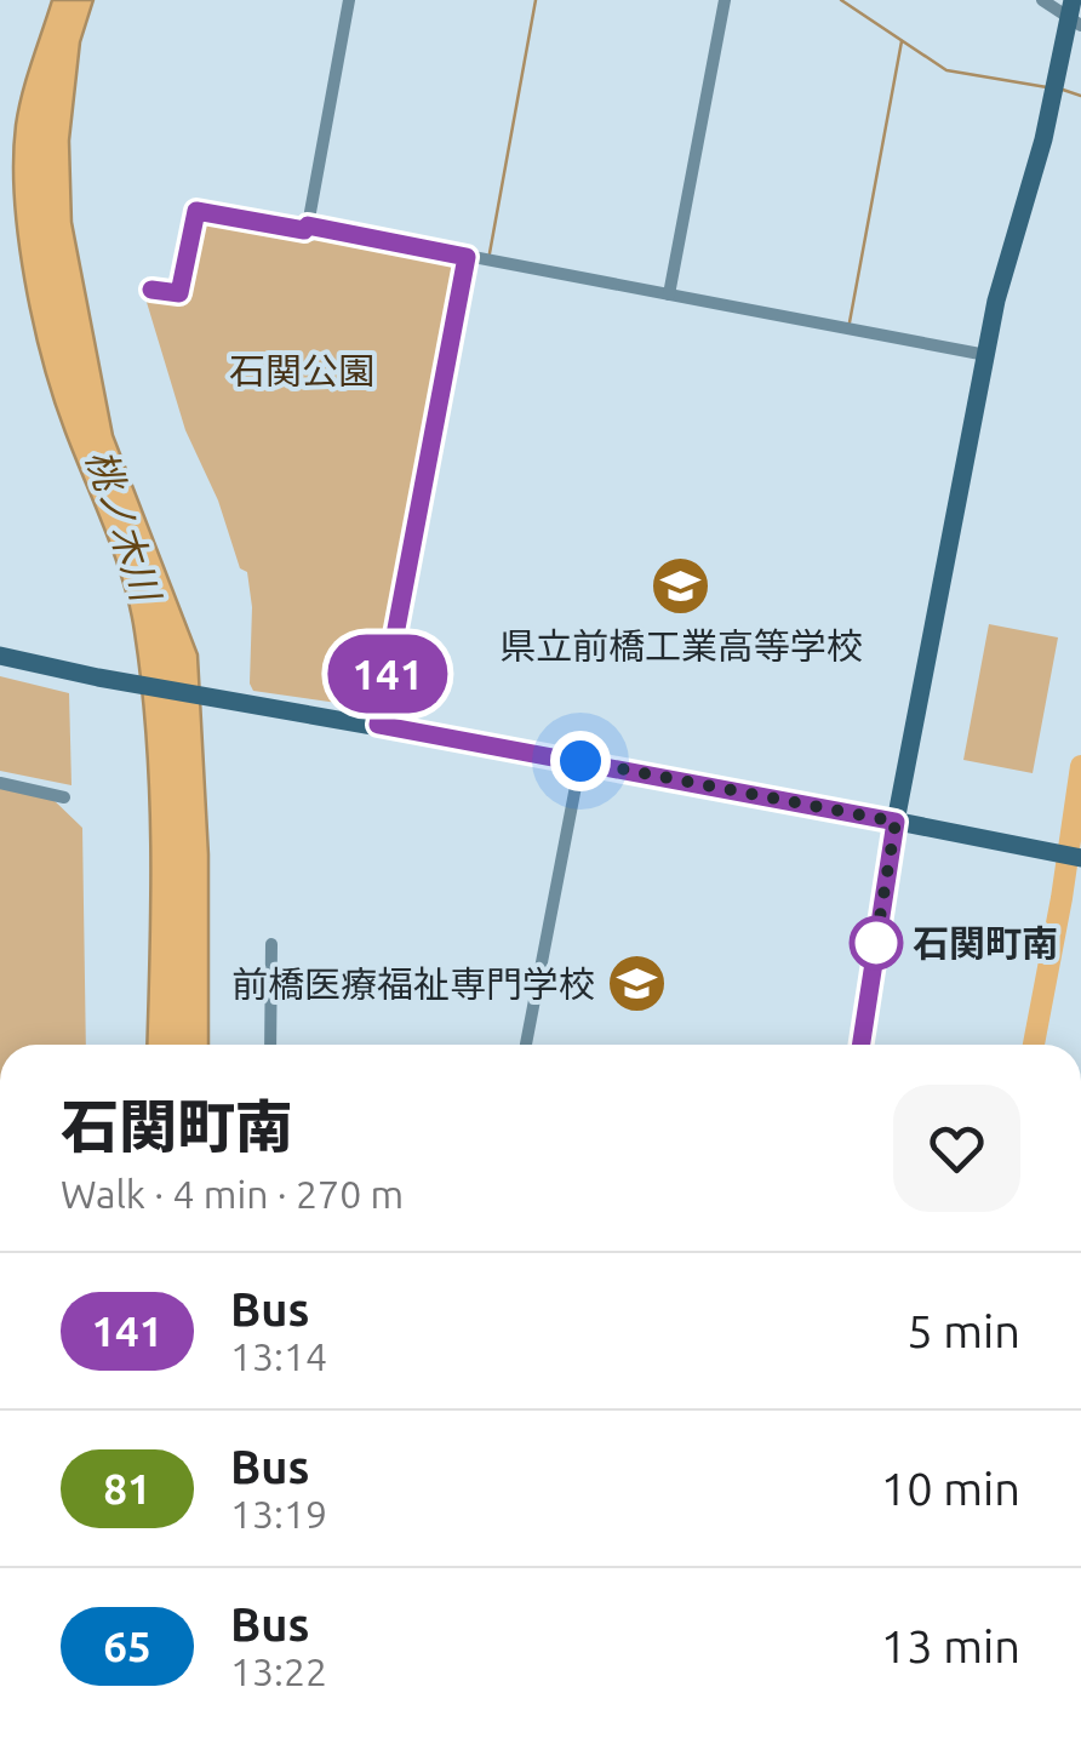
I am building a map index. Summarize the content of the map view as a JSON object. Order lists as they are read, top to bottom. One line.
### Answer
{"water":["桃ノ木川"],"parks":["石関公園"],"places":{"school or university":["県立前橋工業高等学校","前橋医療福祉専門学校"],"other":["石関町南"]},"lines":["bus line 141"],"page":{"on_map":"141","heading":["石関町南","Walk · 4 min · 270 m"],"list":[{"mark":"141","name":"Bus","note":"13:14","value":"5 min"},{"mark":"81","name":"Bus","note":"13:19","value":"10 min"},{"mark":"65","name":"Bus","note":"13:22","value":"13 min"}]}}
